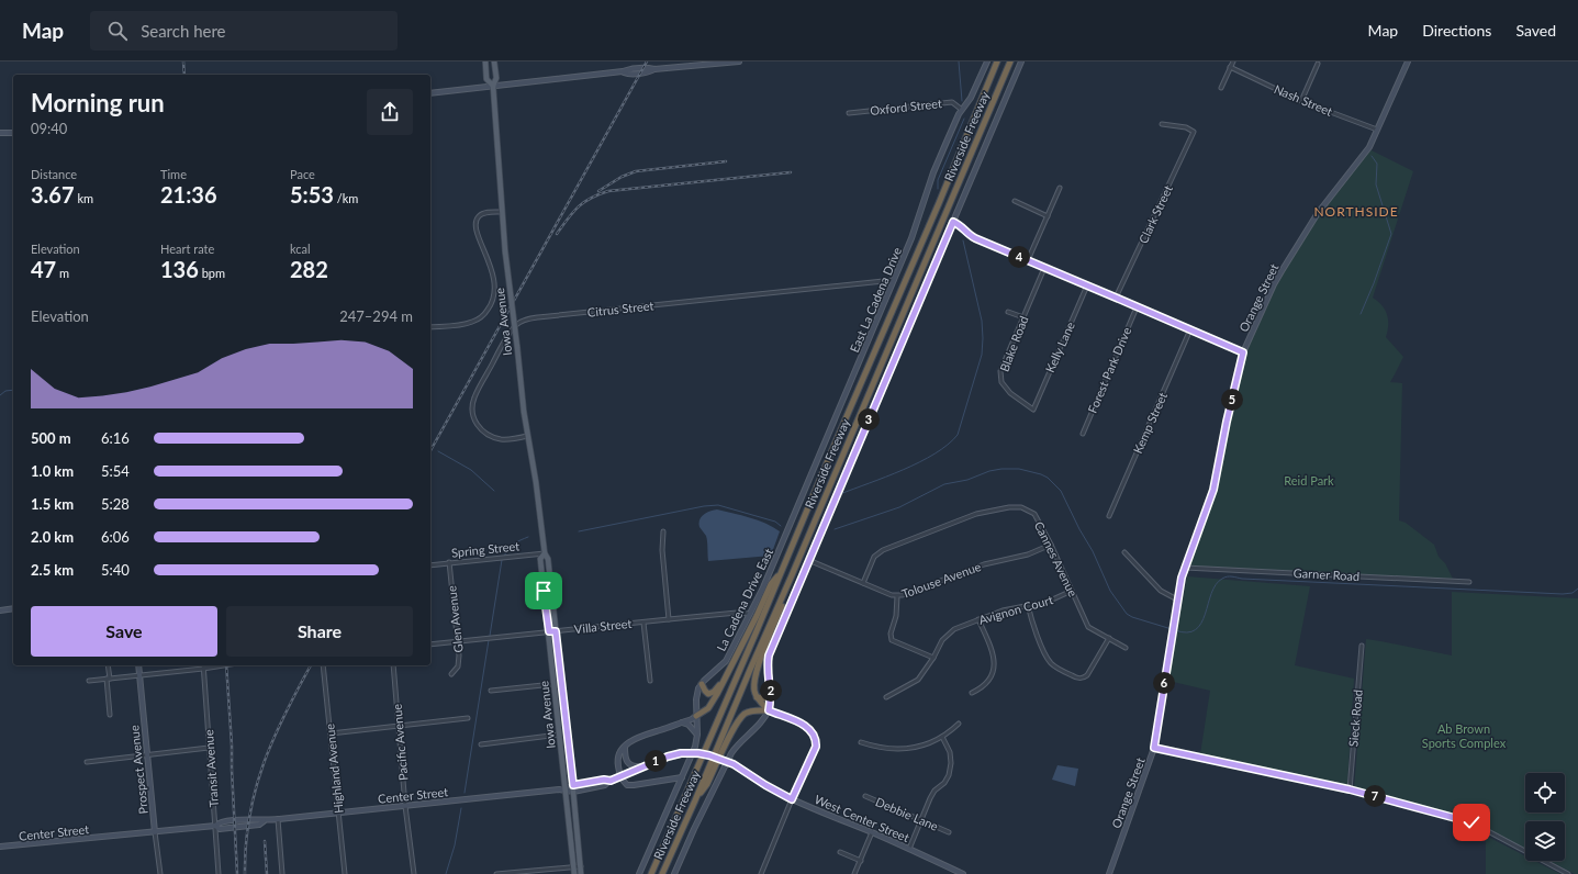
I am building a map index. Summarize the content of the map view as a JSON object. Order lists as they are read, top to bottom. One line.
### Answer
{"streets":{"highway":["Riverside Freeway"],"main road":["Orange Street","East La Cadena Drive","Iowa Avenue","La Cadena Drive East","Prospect Avenue","Center Street","West Center Street"],"street":["Nash Street","Oxford Street","Clark Street","Citrus Street","Blake Road","Kelly Lane","Forest Park Drive","Kemp Street","Spring Street","Cannes Avenue","Garner Road","Tolouse Avenue","Avignon Court","Glen Avenue","Villa Street","Sieck Road","Pacific Avenue","Transit Avenue","Highland Avenue","Debbie Lane"]},"crossings":[["Nash Street","Orange Street"],["Oxford Street","East La Cadena Drive"],["Orange Street","Garner Road"],["East La Cadena Drive","Citrus Street"],["East La Cadena Drive","La Cadena Drive East"],["Citrus Street","Iowa Avenue"],["Iowa Avenue","Spring Street"],["Iowa Avenue","Villa Street"],["Iowa Avenue","Center Street"],["Blake Road","Kelly Lane"],["Spring Street","Glen Avenue"],["Cannes Avenue","Tolouse Avenue"],["Cannes Avenue","Avignon Court"],["La Cadena Drive East","Villa Street"],["Glen Avenue","Villa Street"],["Pacific Avenue","Center Street"],["Transit Avenue","Center Street"],["Highland Avenue","Center Street"],["Prospect Avenue","Center Street"],["Center Street","West Center Street"]],"districts":["NORTHSIDE"],"parks":["Reid Park","Ab Brown Sports Complex"],"page":{"header":"Map","search":"Search here","nav":["Map","Directions","Saved"],"heading":["Morning run","09:40"],"stats":[["Distance","3.67 km"],["Time","21:36"],["Pace","5:53 /km"],["Elevation","47 m"],["Heart rate","136 bpm"],["kcal","282"]],"pins":["4","5","3","6","2","1","7"],"chart":["Elevation","247–294 m"],"list":[{"name":"500 m","note":"6:16"},{"name":"1.0 km","note":"5:54"},{"name":"1.5 km","note":"5:28"},{"name":"2.0 km","note":"6:06"},{"name":"2.5 km","note":"5:40"}],"buttons":["Save","Share"]}}
